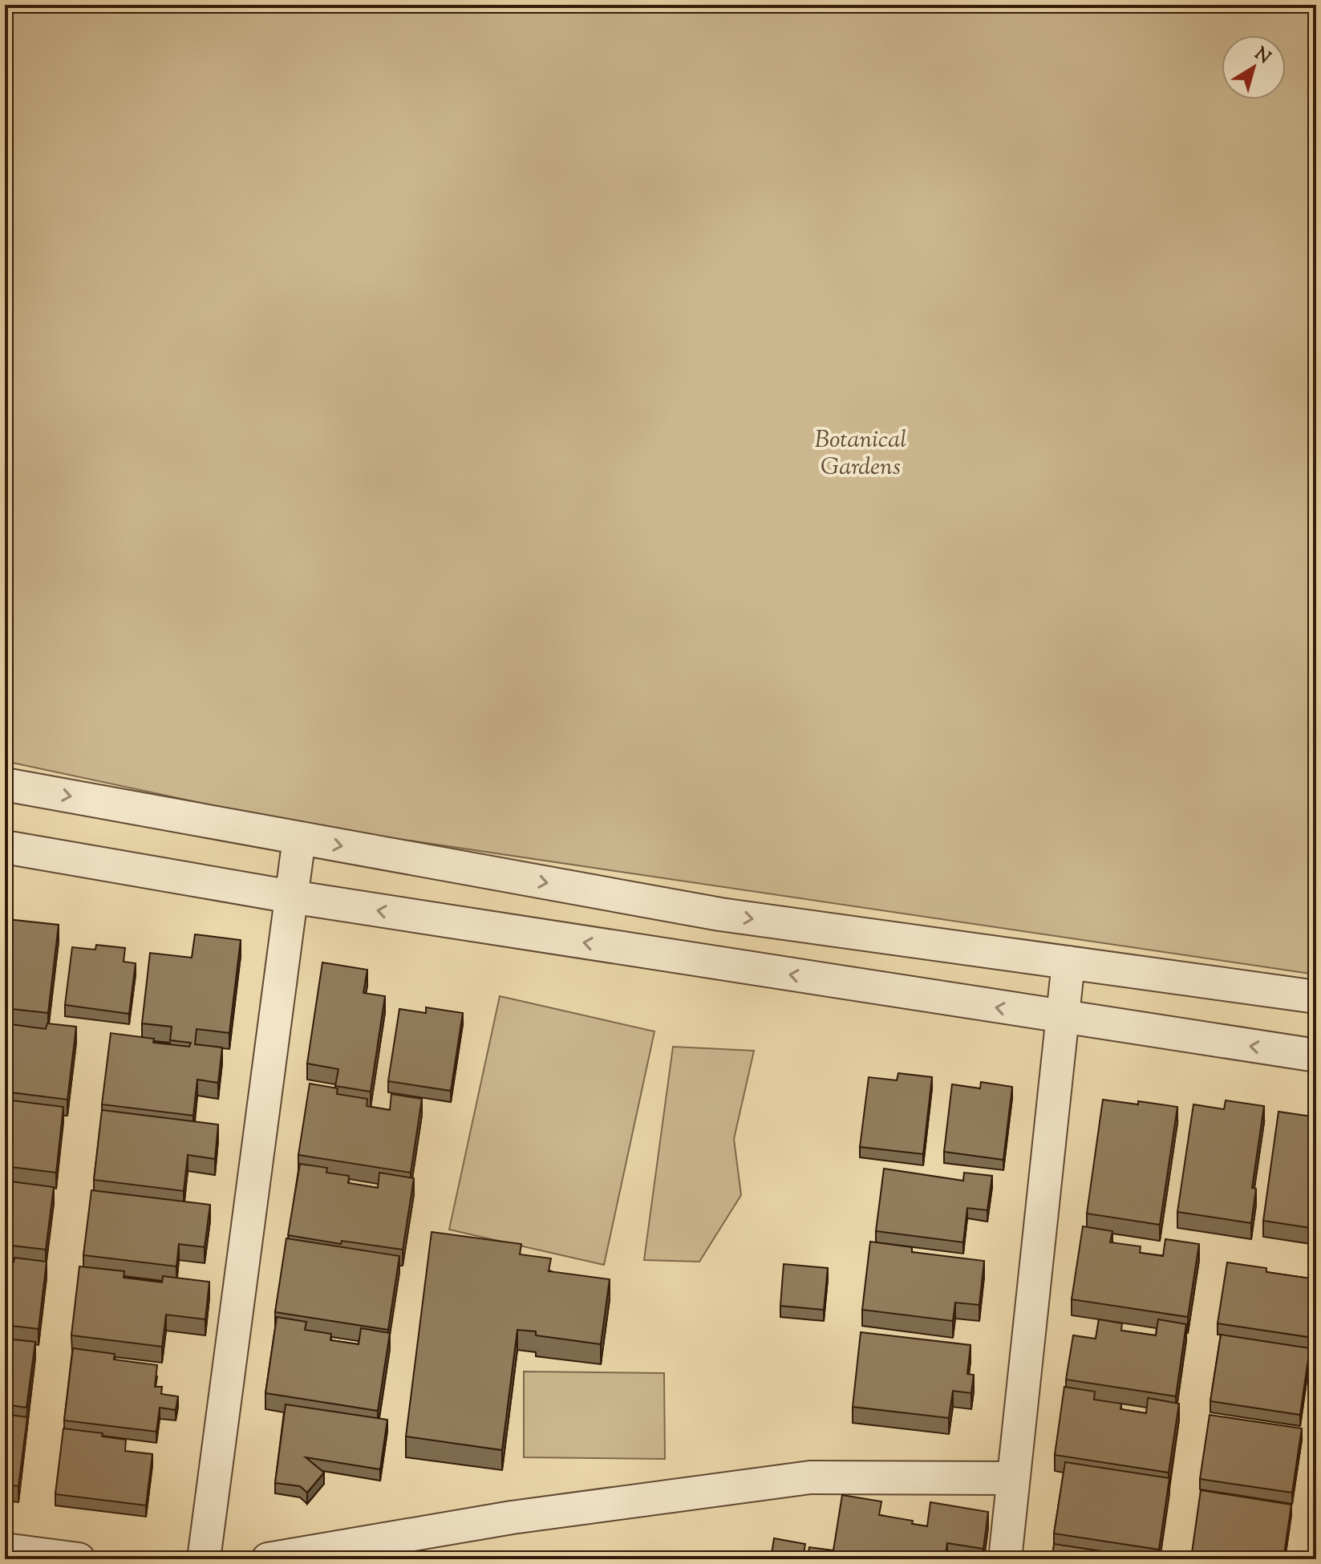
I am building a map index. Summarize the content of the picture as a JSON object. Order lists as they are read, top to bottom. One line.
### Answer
{"parks":["Botanical Gardens"],"north":"top right"}
